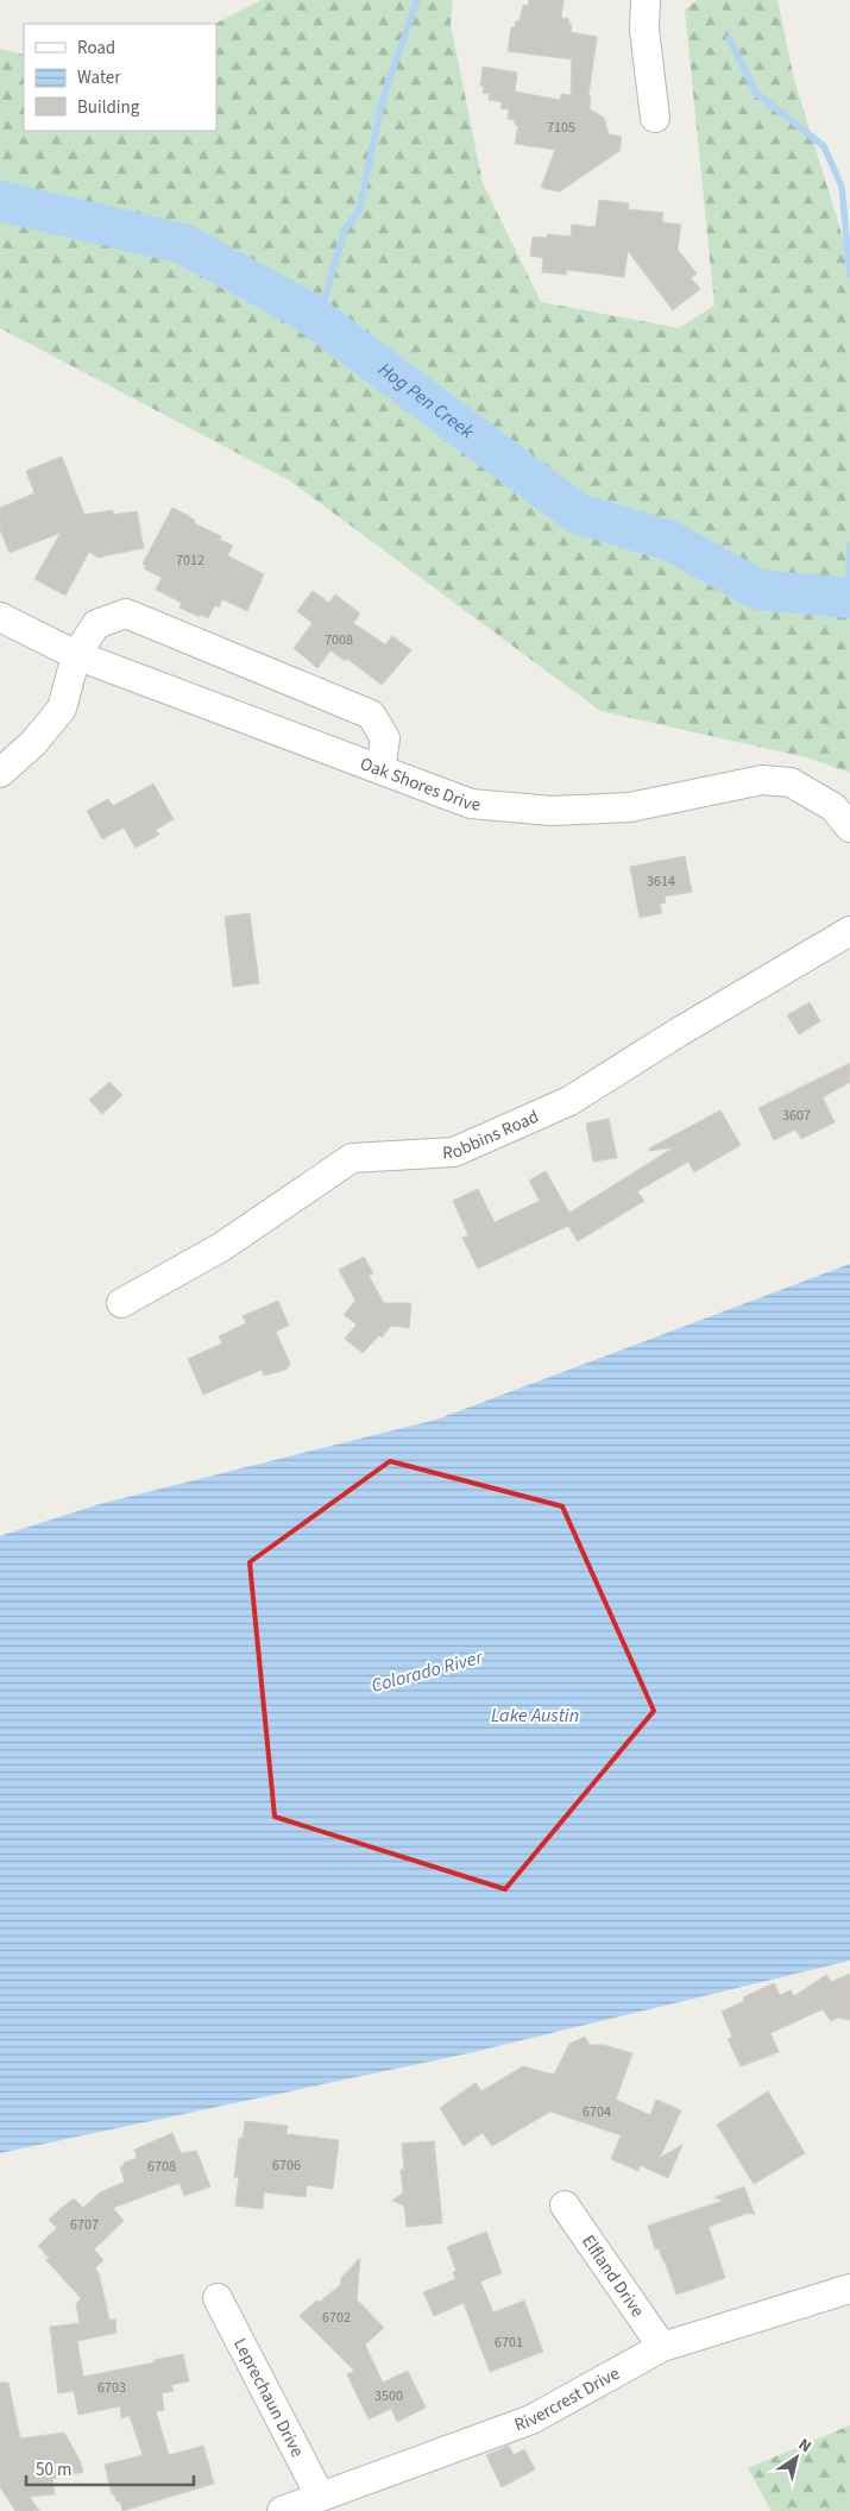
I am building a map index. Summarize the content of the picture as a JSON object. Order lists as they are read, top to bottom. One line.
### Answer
{"streets":{"street":["Oak Shores Drive","Robbins Road","Elfland Drive","Leprechaun Drive","Rivercrest Drive"]},"crossings":[["Elfland Drive","Rivercrest Drive"],["Leprechaun Drive","Rivercrest Drive"]],"water":["Hog Pen Creek","Colorado River","Lake Austin"],"house_numbers":["7105","7012","7008","3614","3607","6704","6706","6708","6707","6702","6701","6703","3500"],"legend":["Road","Water","Building"],"scale_bar":"50 m","north":"top right"}
